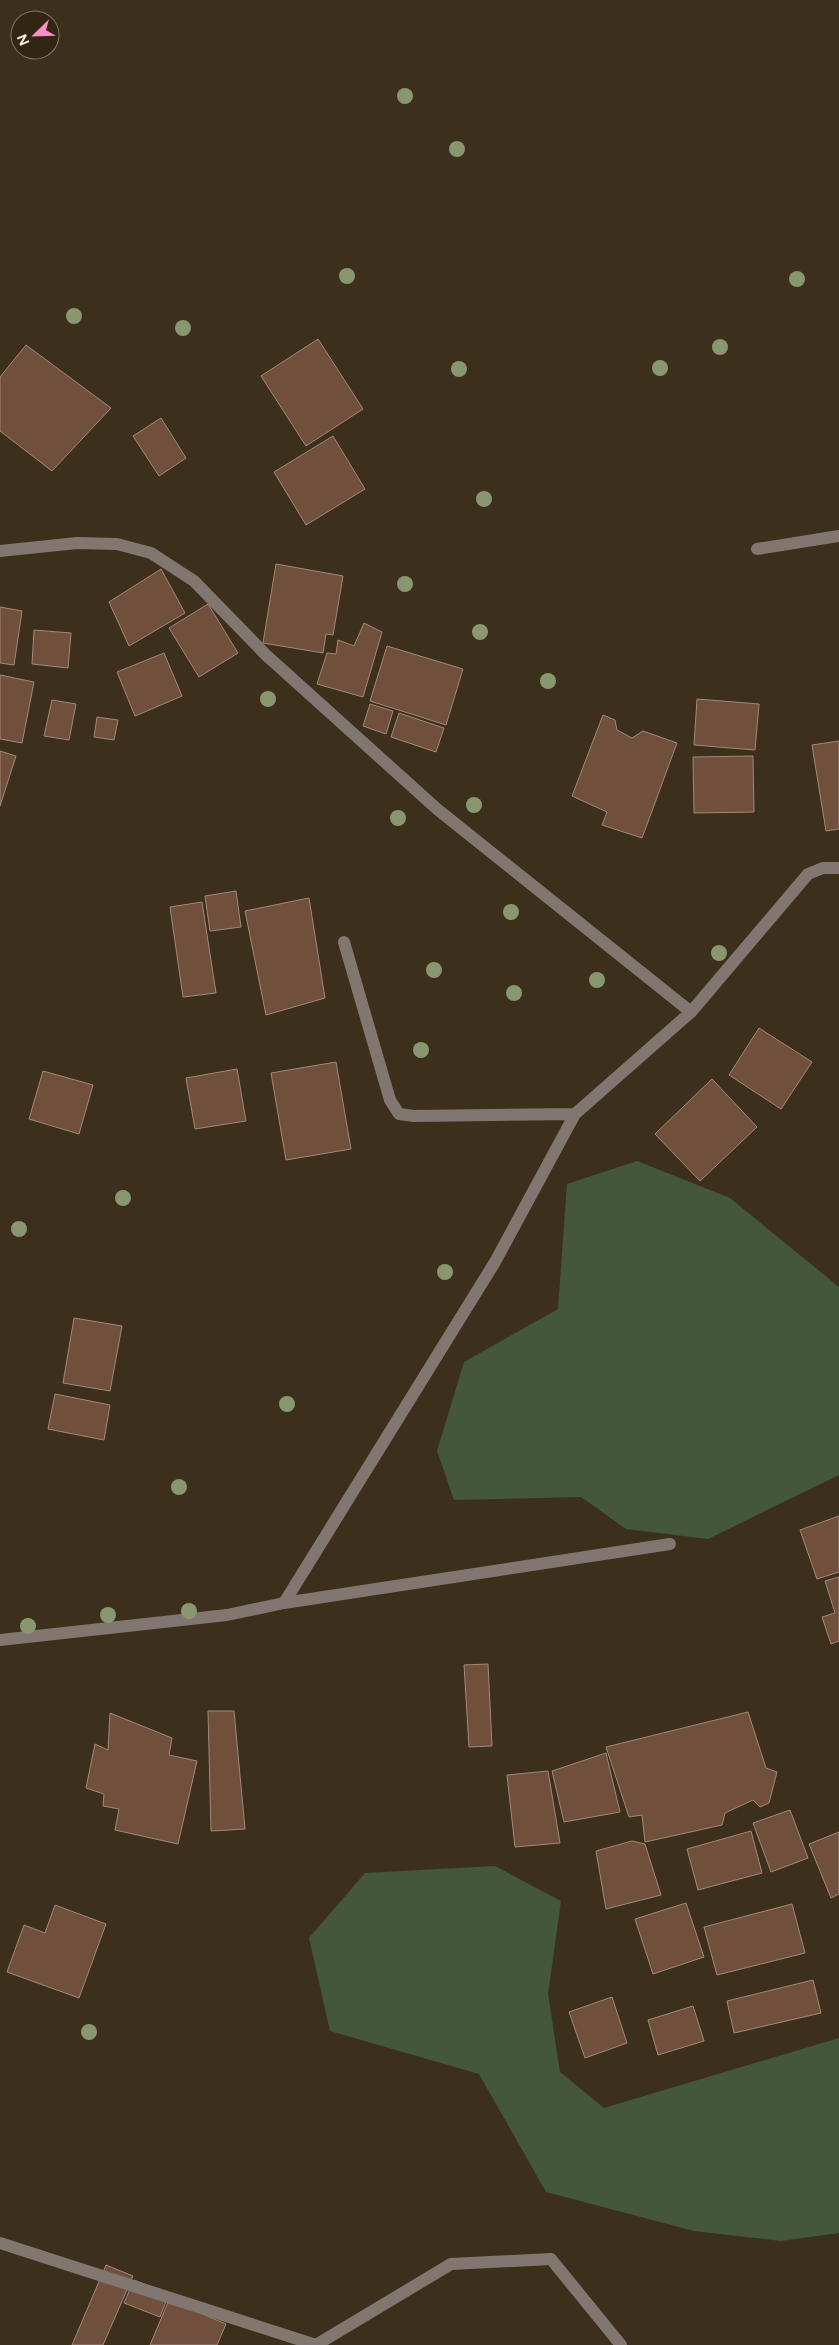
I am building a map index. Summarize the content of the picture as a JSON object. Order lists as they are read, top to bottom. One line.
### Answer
{"north":"bottom left"}
